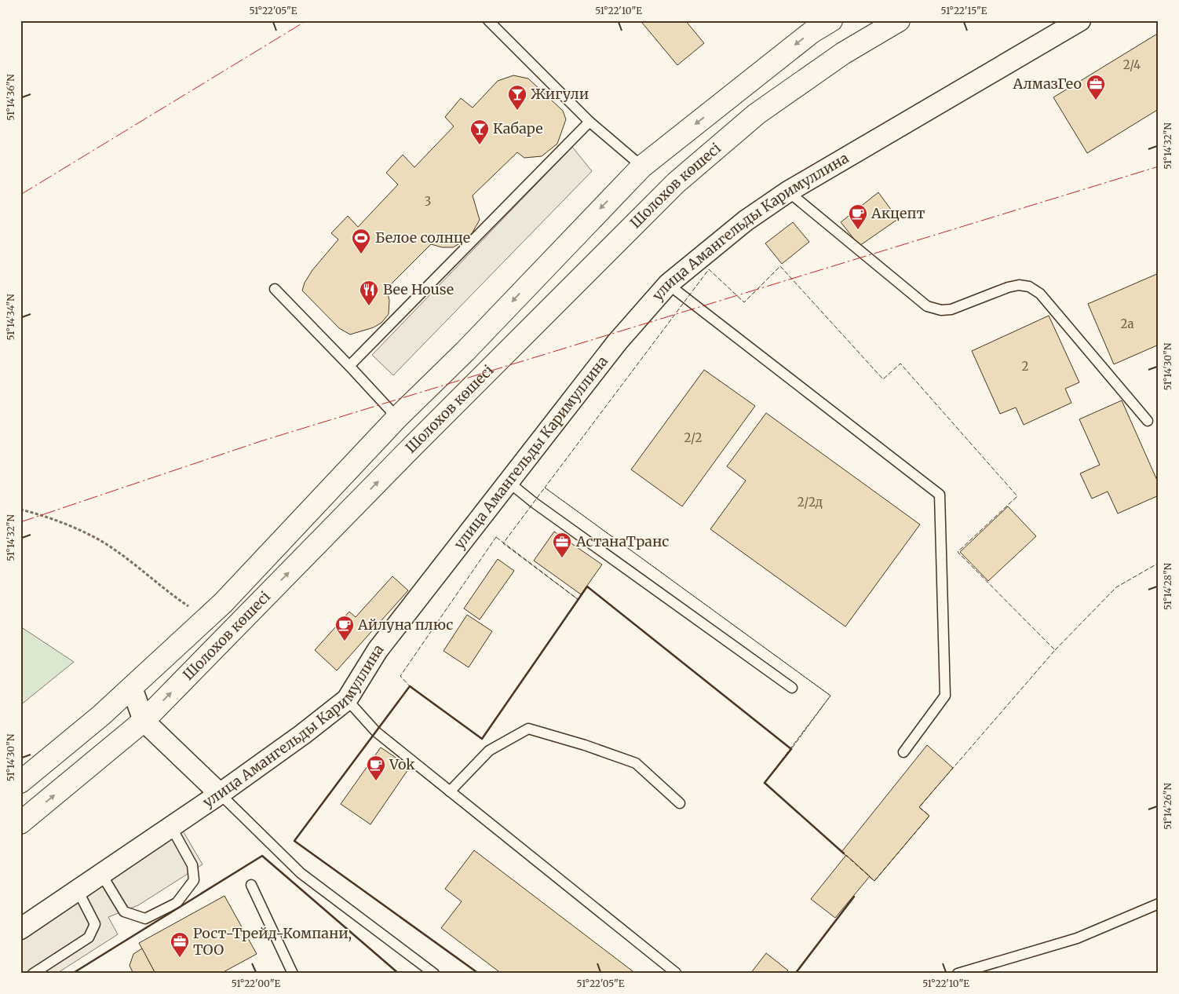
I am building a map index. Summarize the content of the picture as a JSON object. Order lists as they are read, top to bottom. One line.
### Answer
{"streets":{"highway":["Шолохов көшесі"],"street":["улица Амангельды Каримуллина"]},"places":{"office":["АлмазГео","АстанаТранс","Рост-Трейд-Компани, ТОО"],"bar":["Жигули","Кабаре"],"cafe":["Акцепт","Айлуна плюс","Vok"],"sports":["Белое солнце"],"restaurant":["Bee House"]},"house_numbers":["2/4","3","2а","2","2/2","2/2д"],"coordinates":["51°22'05\"E","51°22'10\"E","51°22'15\"E","51°14'36\"N","51°14'32\"N","51°14'34\"N","51°14'30\"N","51°14'28\"N","51°14'26\"N","51°22'00\"E"]}
